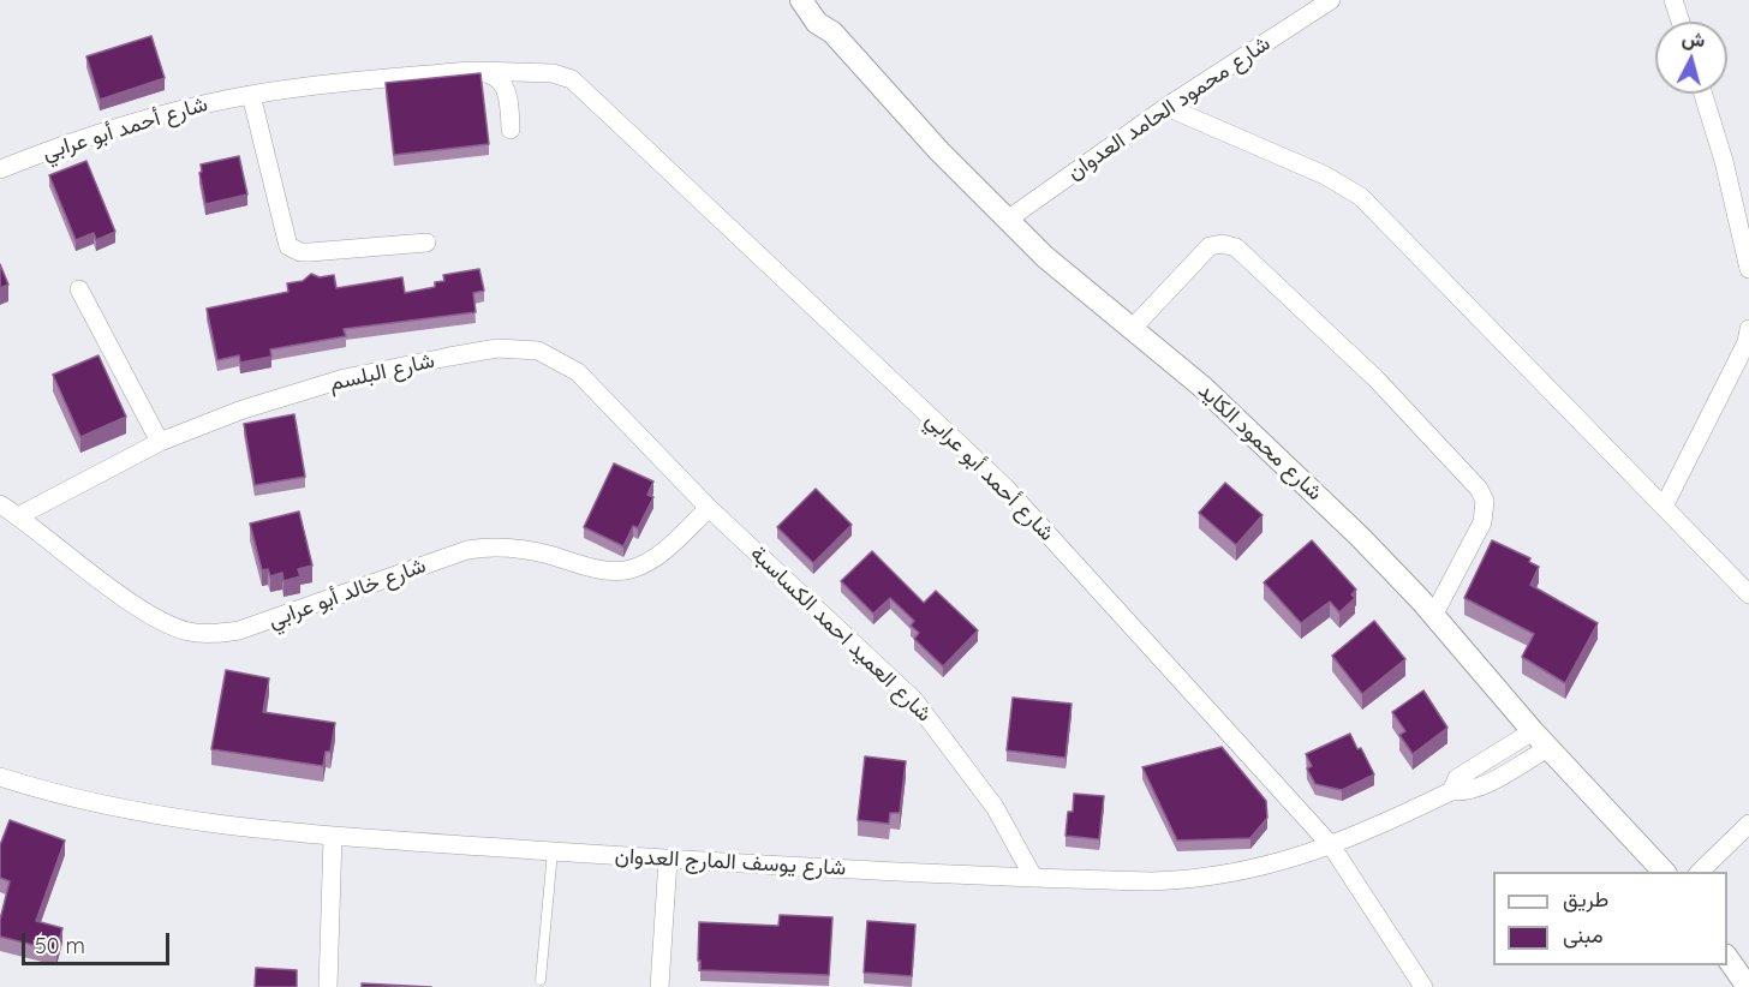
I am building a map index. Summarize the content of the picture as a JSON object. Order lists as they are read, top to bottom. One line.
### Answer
{"streets":{"street":["شارع محمود الحامد العدوان","شارع أحمد أبو عرابي","شارع البلسم","شارع محمود الكايد","شارع خالد أبو عرابي","شارع العميد احمد الكساسبة","شارع يوسف المارج العدوان"]},"crossings":[["شارع محمود الحامد العدوان","شارع محمود الكايد"],["شارع أحمد أبو عرابي","شارع يوسف المارج العدوان"],["شارع البلسم","شارع خالد أبو عرابي"],["شارع البلسم","شارع العميد احمد الكساسبة"],["شارع محمود الكايد","شارع يوسف المارج العدوان"],["شارع خالد أبو عرابي","شارع العميد احمد الكساسبة"],["شارع العميد احمد الكساسبة","شارع يوسف المارج العدوان"]],"legend":["طريق","مبنى"],"scale_bar":"50 m","north":"top"}
